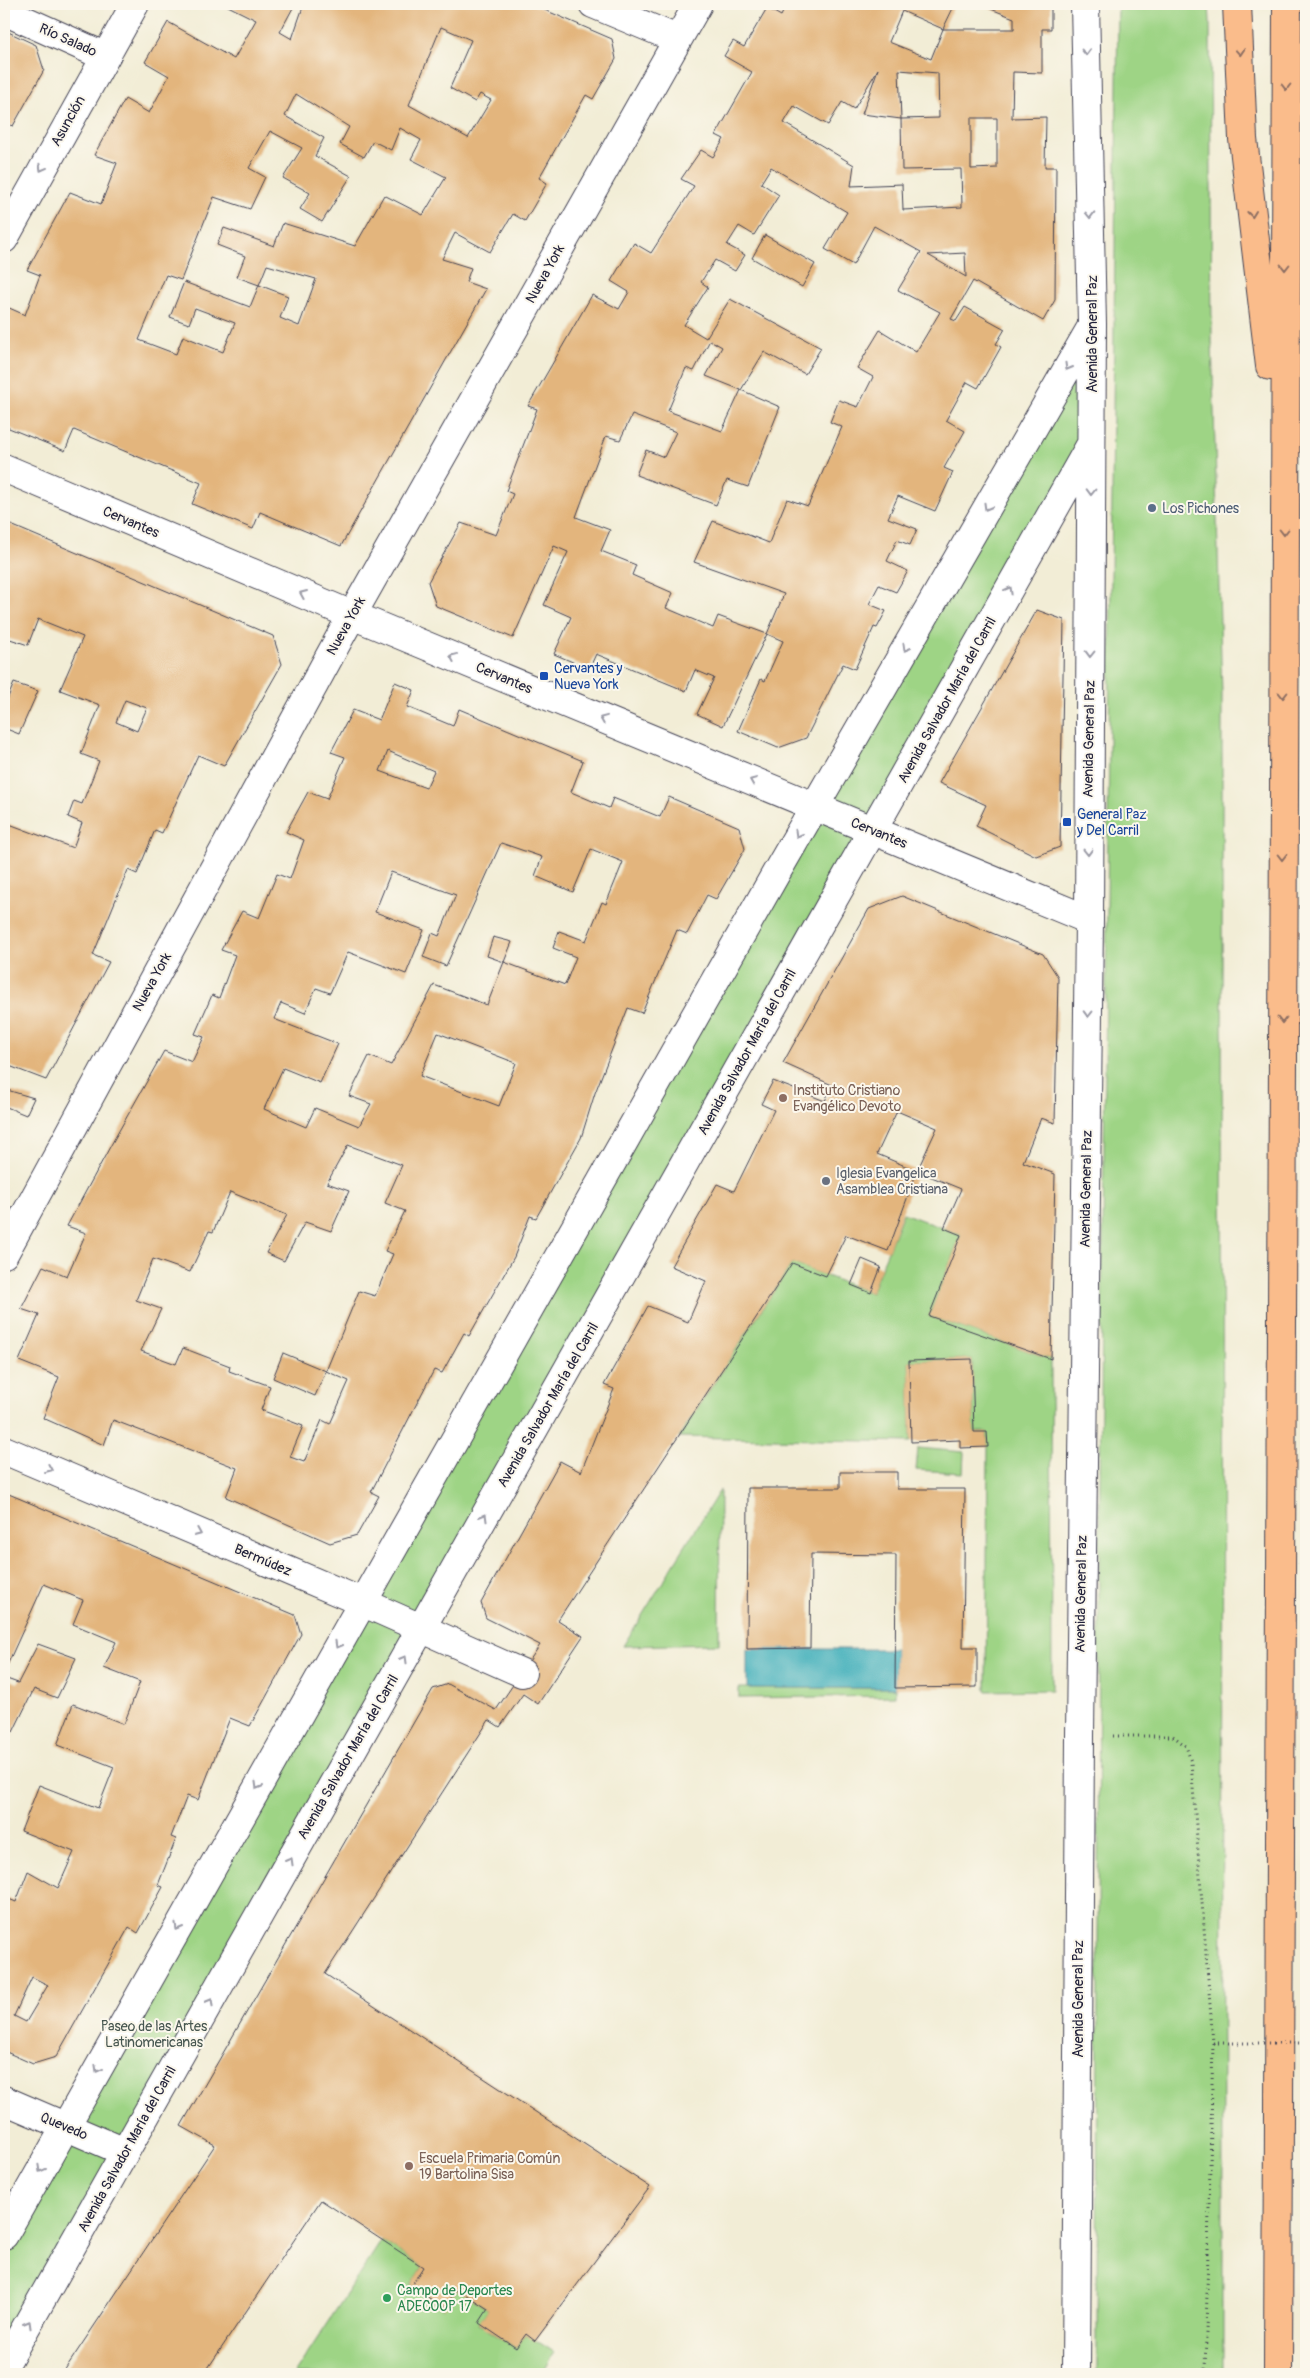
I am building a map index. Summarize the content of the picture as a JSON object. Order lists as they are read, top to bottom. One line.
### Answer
{"streets":{"street":["Río Salado","Asunción","Nueva York","Avenida General Paz","Cervantes","Avenida Salvador María del Carril","Bermúdez","Quevedo"]},"crossings":[["Río Salado","Asunción"],["Nueva York","Cervantes"],["Avenida General Paz","Cervantes"],["Avenida General Paz","Avenida Salvador María del Carril"],["Cervantes","Avenida Salvador María del Carril"],["Avenida Salvador María del Carril","Bermúdez"],["Avenida Salvador María del Carril","Quevedo"]],"one_way":["Asunción","Avenida General Paz","Cervantes","Bermúdez"],"parks":["Paseo de las Artes Latinomericanas"],"places":{"other":["Los Pichones","Instituto Cristiano Evangélico Devoto","Iglesia Evangelica Asamblea Cristiana","Escuela Primaria Común 19 Bartolina Sisa","Campo de Deportes ADECOOP 17"],"transit":["Cervantes y Nueva York","General Paz y Del Carril"]}}
